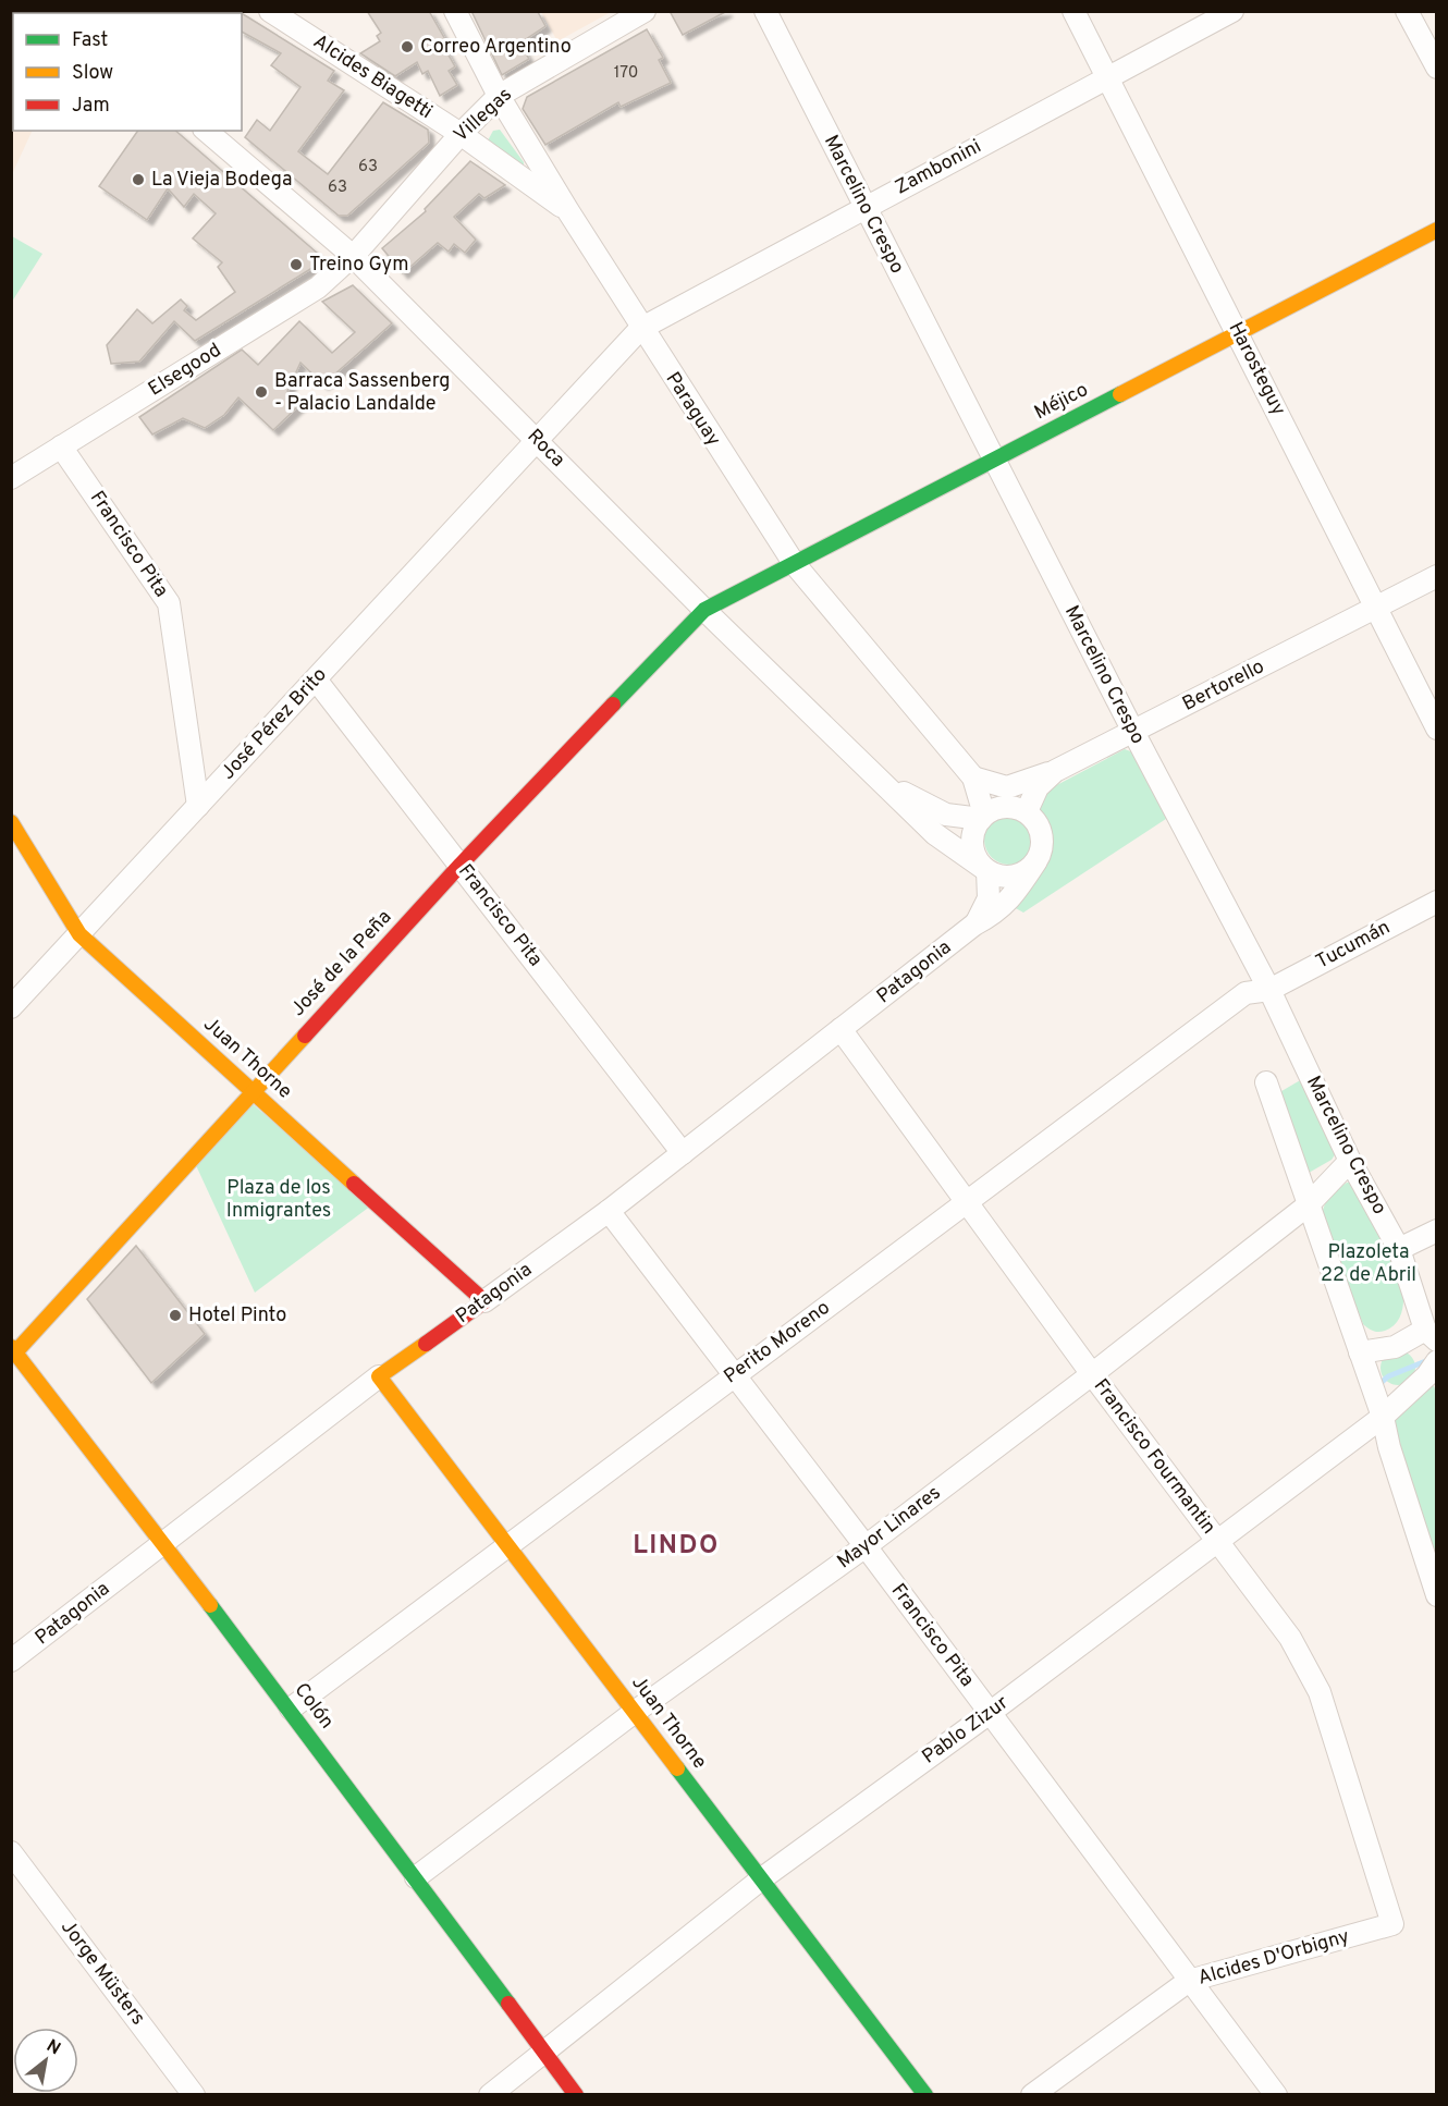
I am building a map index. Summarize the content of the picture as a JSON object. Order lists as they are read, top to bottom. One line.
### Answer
{"streets":{"street":["Alcides Biagetti","Villegas","Zambonini","Marcelino Crespo","Harosteguy","Elsegood","Méjico","Paraguay","Roca","Francisco Pita","Bertorello","José Pérez Brito","Tucumán","José de la Peña","Patagonia","Juan Thorne","Perito Moreno","Francisco Fourmantin","Mayor Linares","Colón","Pablo Zizur","Alcides D'Orbigny","Jorge Müsters"]},"crossings":[["Alcides Biagetti","Villegas"],["Alcides Biagetti","Paraguay"],["Villegas","Elsegood"],["Villegas","Paraguay"],["Villegas","Roca"],["Zambonini","Marcelino Crespo"],["Zambonini","Harosteguy"],["Zambonini","Paraguay"],["Zambonini","Roca"],["Zambonini","José Pérez Brito"],["Marcelino Crespo","Méjico"],["Marcelino Crespo","Bertorello"],["Marcelino Crespo","Tucumán"],["Marcelino Crespo","Perito Moreno"],["Marcelino Crespo","Mayor Linares"],["Harosteguy","Méjico"],["Harosteguy","Bertorello"],["Elsegood","Roca"],["Elsegood","Francisco Pita"],["Méjico","Paraguay"],["Méjico","Roca"],["Méjico","José de la Peña"],["Paraguay","Bertorello"],["Paraguay","Patagonia"],["Roca","José Pérez Brito"],["Roca","José de la Peña"],["Francisco Pita","José Pérez Brito"],["Francisco Pita","José de la Peña"],["Francisco Pita","Patagonia"],["Francisco Pita","Perito Moreno"],["Francisco Pita","Mayor Linares"],["Francisco Pita","Pablo Zizur"],["Francisco Pita","Alcides D'Orbigny"],["Bertorello","Patagonia"],["José Pérez Brito","Juan Thorne"],["Tucumán","Perito Moreno"],["José de la Peña","Juan Thorne"],["José de la Peña","Colón"],["Patagonia","Juan Thorne"],["Patagonia","Francisco Fourmantin"],["Patagonia","Colón"],["Juan Thorne","Perito Moreno"],["Juan Thorne","Mayor Linares"],["Juan Thorne","Pablo Zizur"],["Perito Moreno","Francisco Fourmantin"],["Perito Moreno","Colón"],["Francisco Fourmantin","Mayor Linares"],["Francisco Fourmantin","Pablo Zizur"],["Francisco Fourmantin","Alcides D'Orbigny"],["Mayor Linares","Colón"],["Colón","Pablo Zizur"]],"districts":["LINDO"],"parks":["Plaza de los Inmigrantes","Plazoleta 22 de Abril"],"places":["Correo Argentino","La Vieja Bodega","Treino Gym","Barraca Sassenberg - Palacio Landalde","Hotel Pinto"],"house_numbers":["170","63","63"],"legend":["Fast","Slow","Jam"],"north":"top right"}
